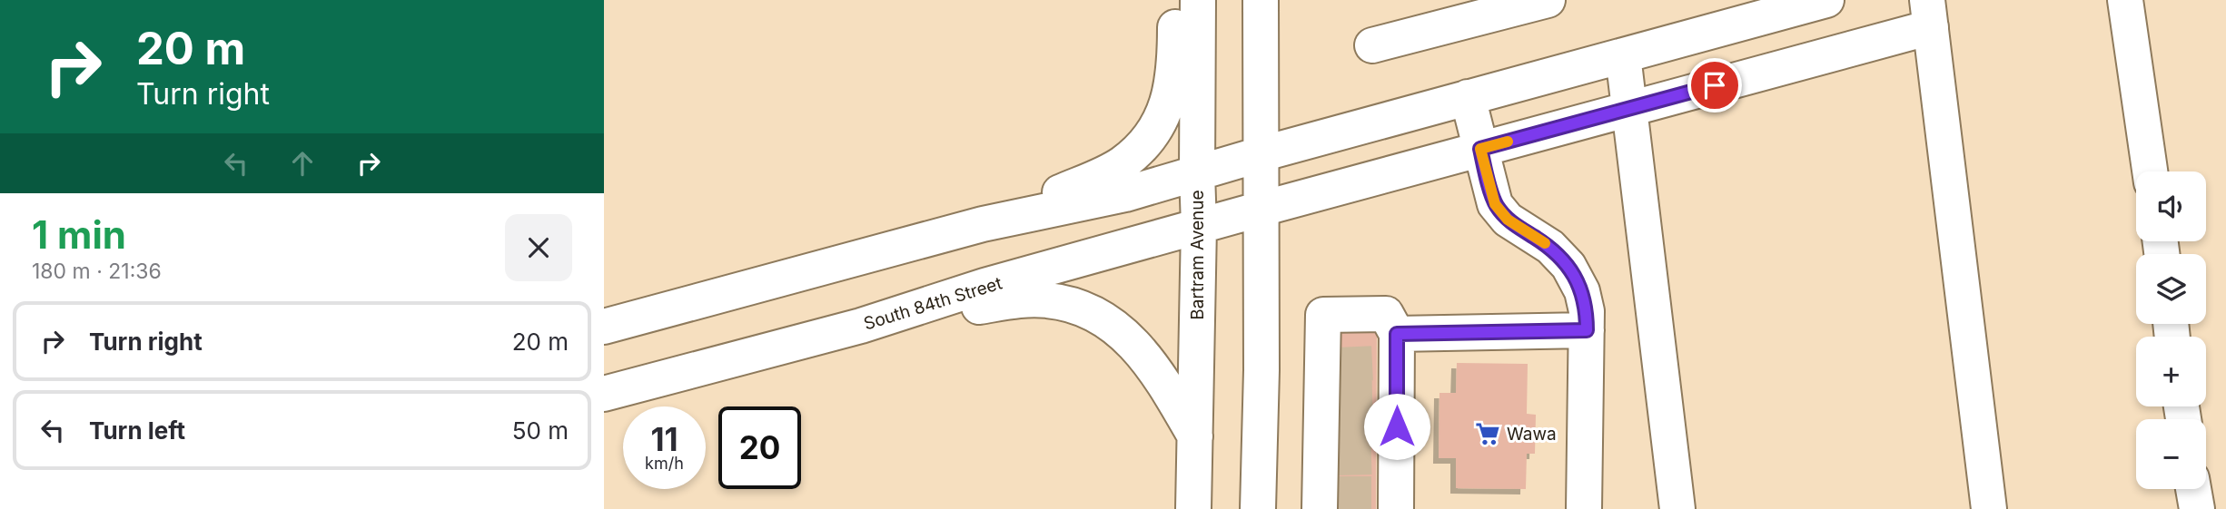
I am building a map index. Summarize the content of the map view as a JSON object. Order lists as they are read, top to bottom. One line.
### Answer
{"streets":{"main road":["Bartram Avenue","South 84th Street"]},"crossings":[["Bartram Avenue","South 84th Street"]],"places":{"supermarket":["Wawa"]},"page":{"turn":["20 m","Turn right"],"map_buttons":["+","−"],"heading":["1 min","180 m · 21:36"],"list":[{"name":"Turn right","value":"20 m"},{"name":"Turn left","value":"50 m"}],"speed":"11 km/h","limit":"20"}}
